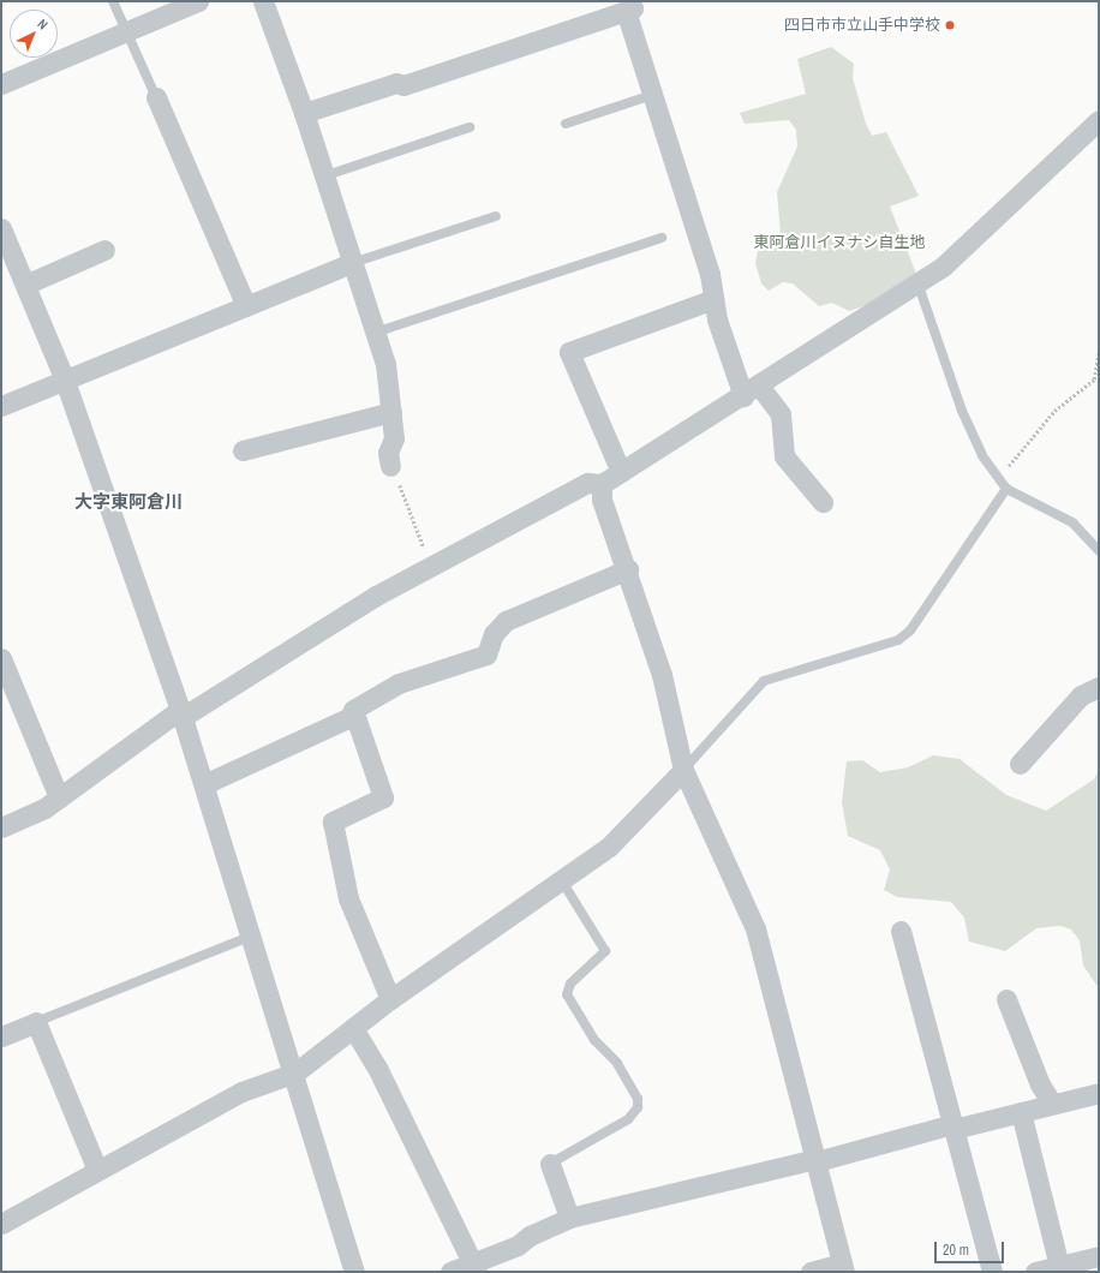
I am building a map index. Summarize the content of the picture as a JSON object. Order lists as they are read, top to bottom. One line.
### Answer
{"districts":["大字東阿倉川"],"parks":["東阿倉川イヌナシ自生地"],"places":["四日市市立山手中学校"],"scale_bar":"20 m","north":"top right"}
